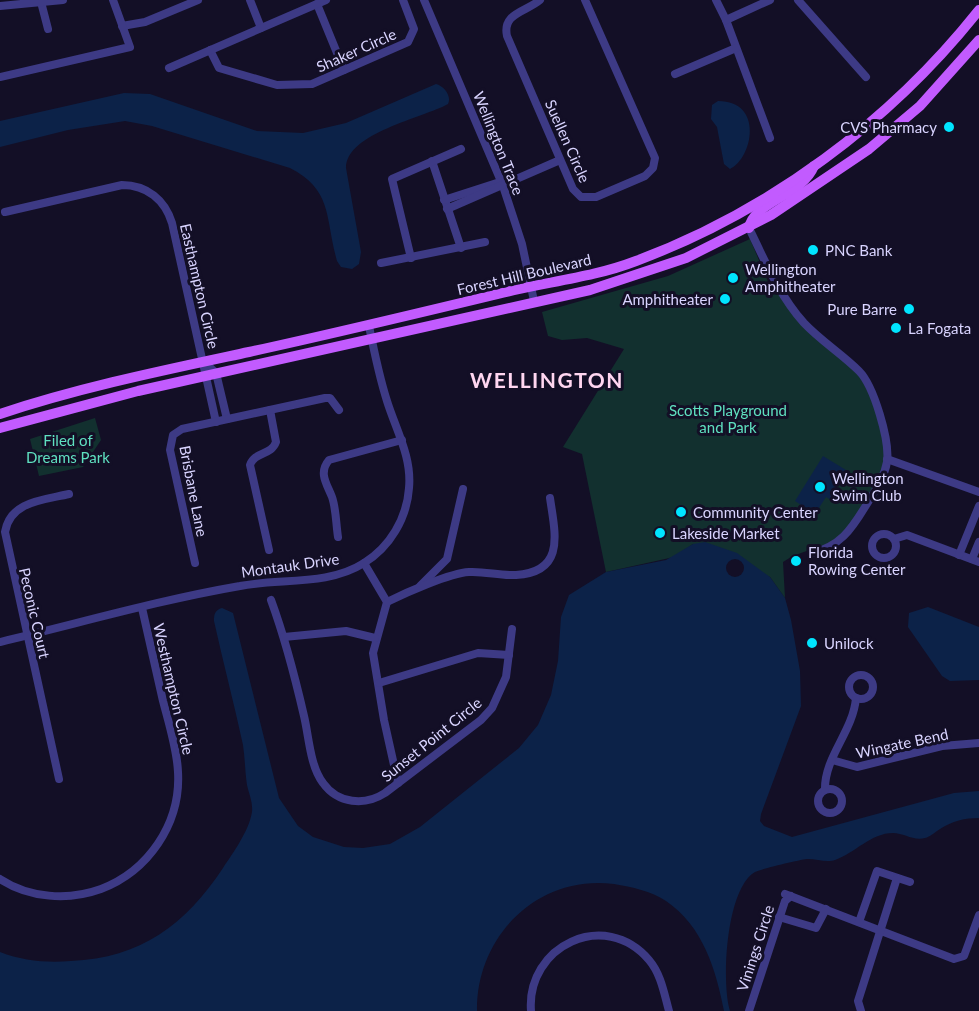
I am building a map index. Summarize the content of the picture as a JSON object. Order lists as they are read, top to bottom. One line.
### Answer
{"streets":{"main road":["Forest Hill Boulevard"],"street":["Shaker Circle","Suellen Circle","Wellington Trace","Easthampton Circle","Brisbane Lane","Montauk Drive","Peconic Court","Westhampton Circle","Sunset Point Circle","Wingate Bend","Vinings Circle"]},"crossings":[["Wellington Trace","Forest Hill Boulevard"],["Forest Hill Boulevard","Easthampton Circle"],["Forest Hill Boulevard","Montauk Drive"],["Montauk Drive","Peconic Court"],["Montauk Drive","Westhampton Circle"]],"districts":["WELLINGTON"],"parks":["Scotts Playground and Park","Filed of Dreams Park"],"places":["CVS Pharmacy","PNC Bank","Wellington Amphitheater","Amphitheater","Pure Barre","La Fogata","Wellington Swim Club","Community Center","Lakeside Market","Florida Rowing Center","Unilock"]}
